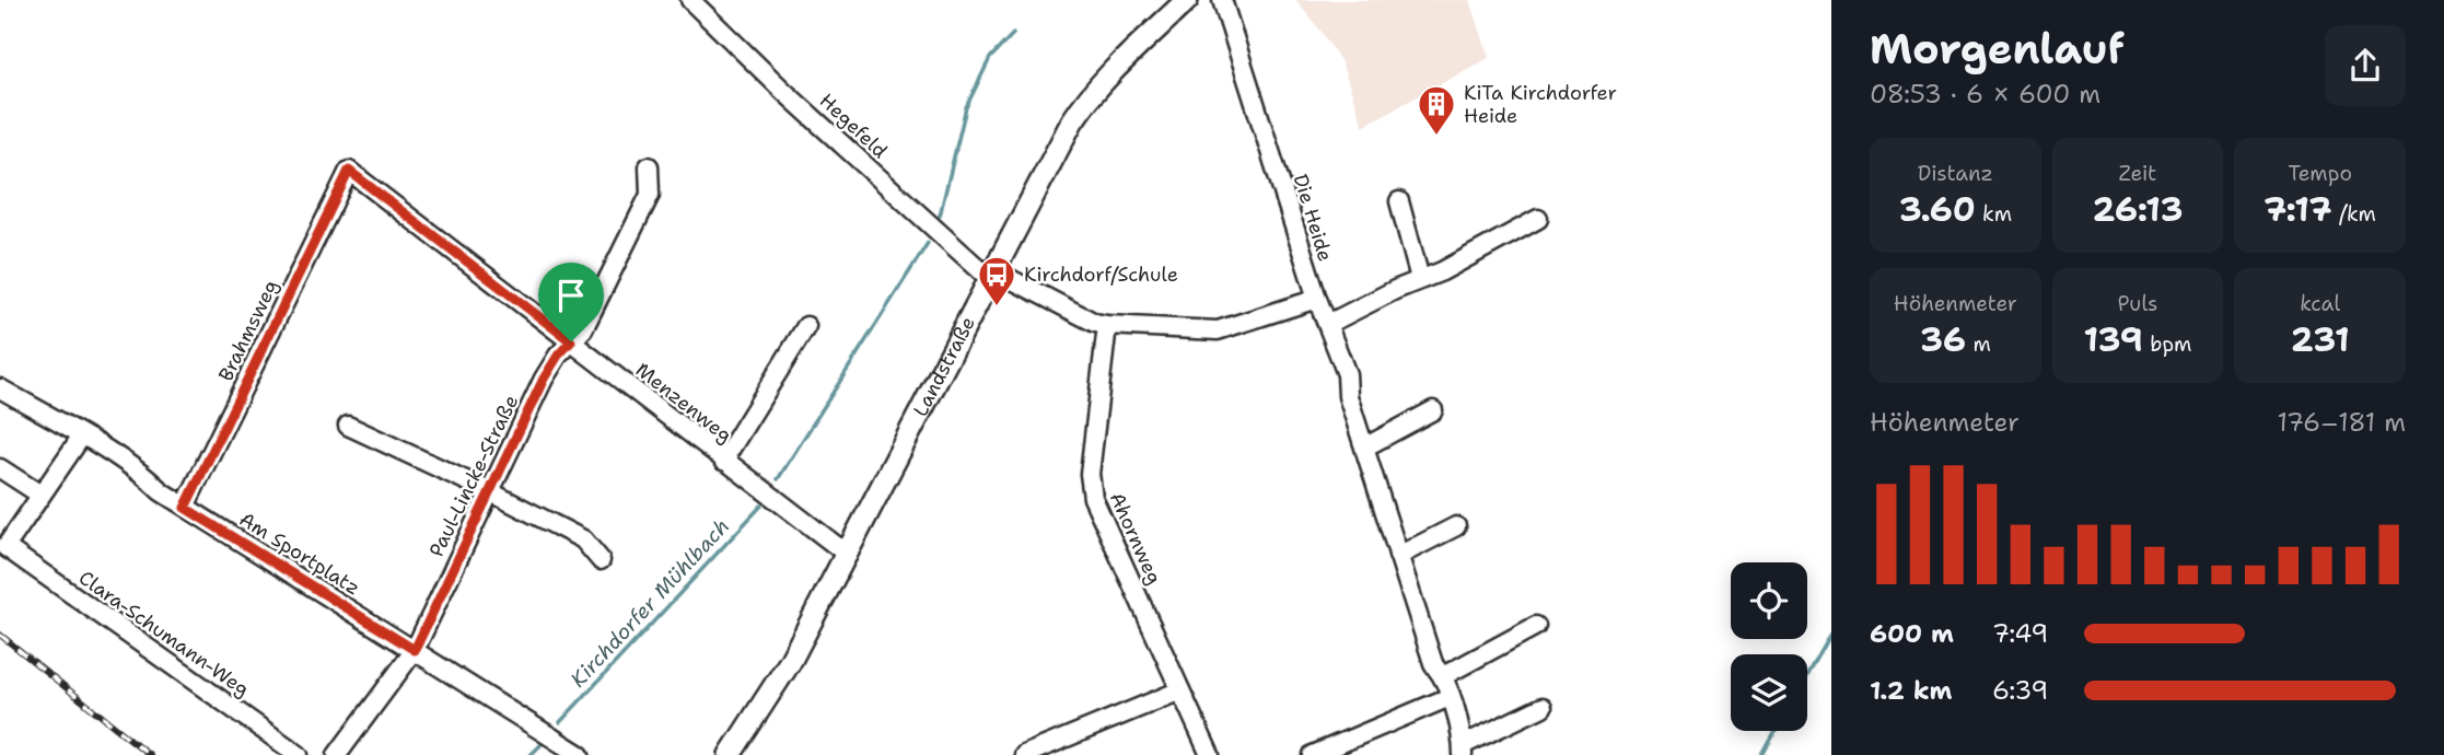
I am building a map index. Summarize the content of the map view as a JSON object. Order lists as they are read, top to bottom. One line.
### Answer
{"streets":{"street":["Hegefeld","Die Heide","Brahmsweg","Landstraße","Menzenweg","Paul-Lincke-Straße","Ahornweg","Am Sportplatz","Clara-Schumann-Weg"]},"crossings":[["Hegefeld","Die Heide"],["Hegefeld","Landstraße"],["Hegefeld","Ahornweg"],["Brahmsweg","Menzenweg"],["Brahmsweg","Am Sportplatz"],["Landstraße","Menzenweg"],["Menzenweg","Paul-Lincke-Straße"],["Paul-Lincke-Straße","Am Sportplatz"],["Am Sportplatz","Clara-Schumann-Weg"]],"water":["Kirchdorfer Mühlbach"],"places":{"building":["KiTa Kirchdorfer Heide"],"bus stop":["Kirchdorf/Schule"]},"page":{"heading":["Morgenlauf","08:53 · 6 × 600 m"],"stats":[["Distanz","3.60 km"],["Zeit","26:13"],["Tempo","7:17 /km"],["Höhenmeter","36 m"],["Puls","139 bpm"],["kcal","231"]],"chart":["Höhenmeter","176–181 m"],"list":[{"name":"600 m","note":"7:49"},{"name":"1.2 km","note":"6:39"}]}}
